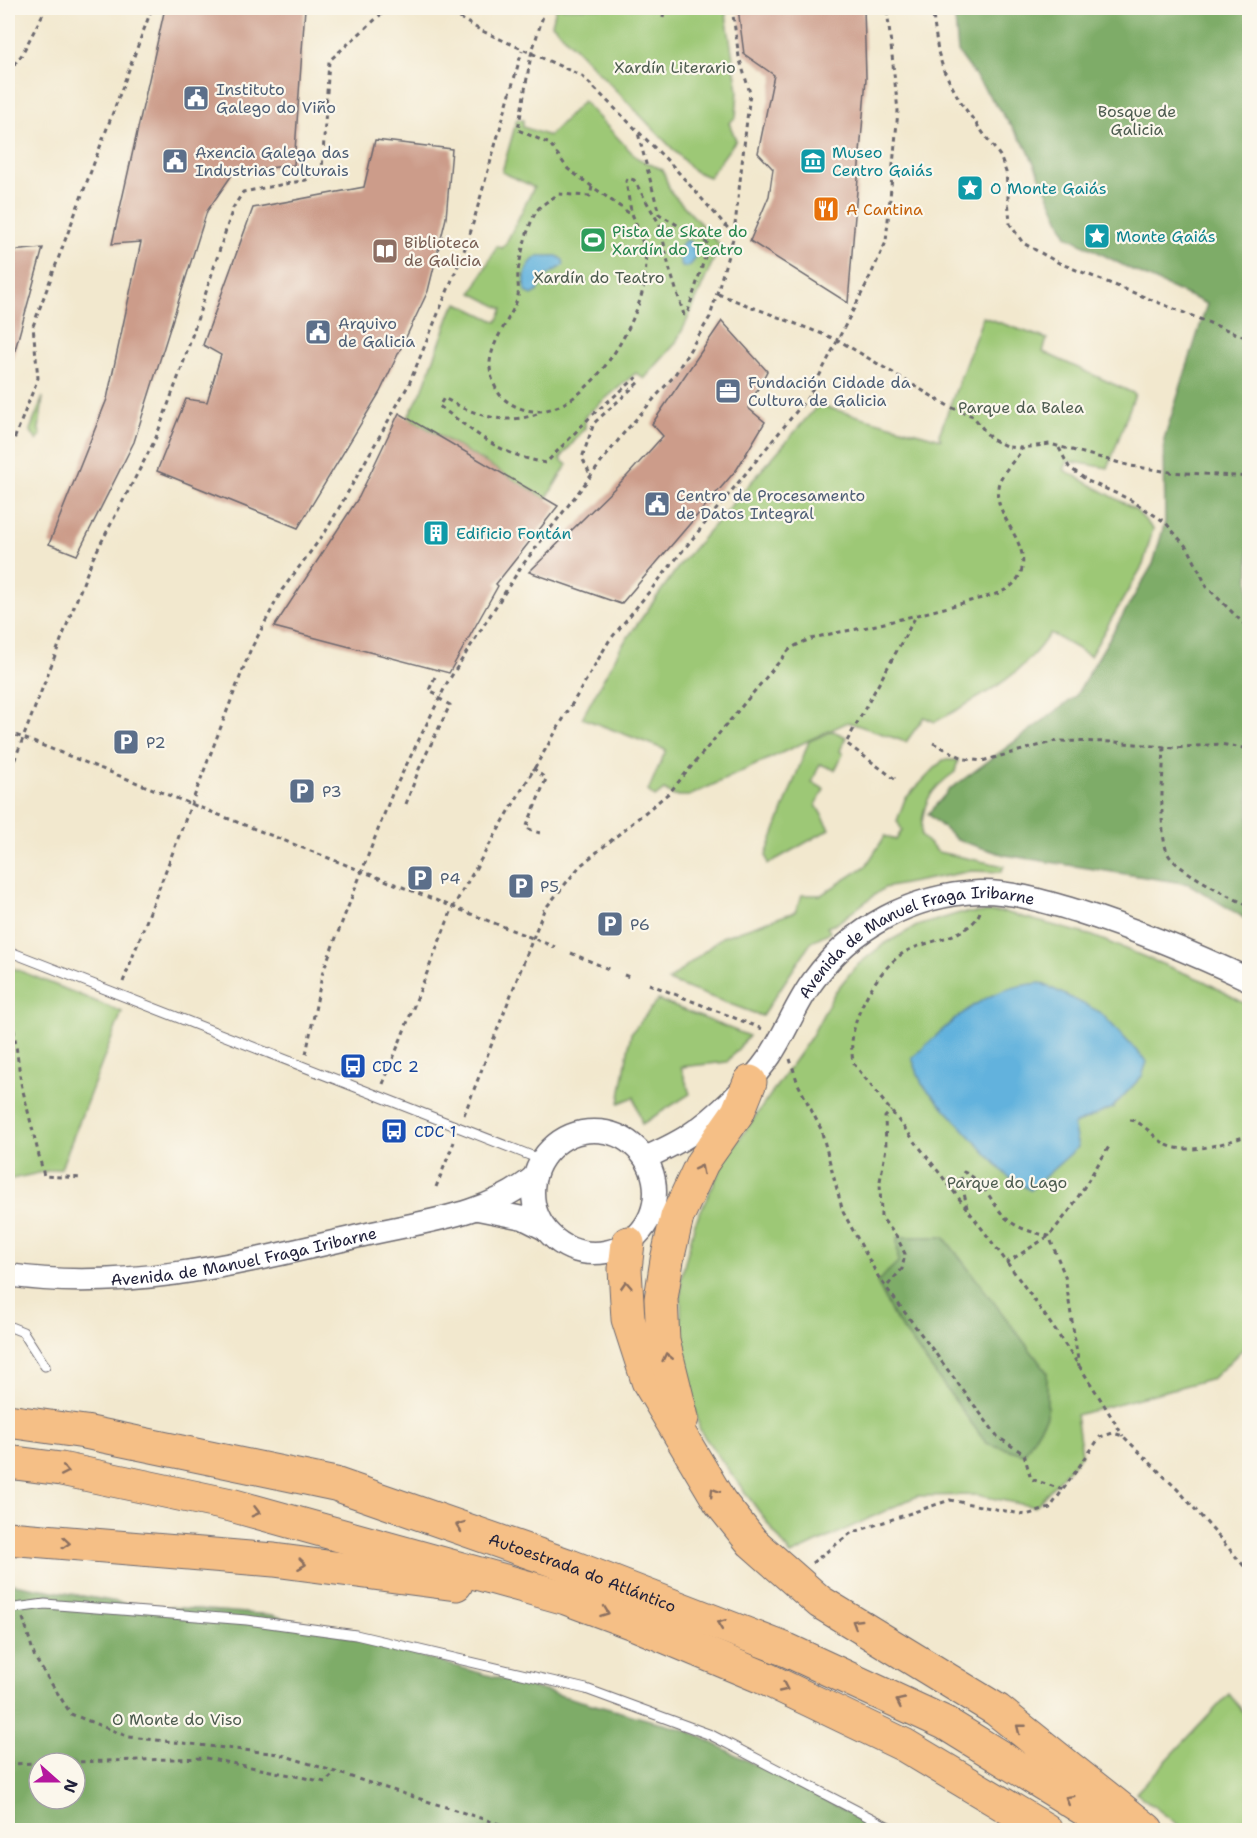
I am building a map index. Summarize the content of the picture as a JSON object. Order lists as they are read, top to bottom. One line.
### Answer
{"streets":{"highway":["Autoestrada do Atlántico"],"street":["Avenida de Manuel Fraga Iribarne"]},"parks":["Xardín Literario","Bosque de Galicia","Xardín do Teatro","Parque da Balea","Parque do Lago","O Monte do Viso"],"places":{"public building":["Instituto Galego do Viño","Axencia Galega das Industrias Culturais","Arquivo de Galicia","Centro de Procesamento de Datos Integral"],"museum":["Museo Centro Gaiás"],"place":["O Monte Gaiás","Monte Gaiás"],"restaurant":["A Cantina"],"sports":["Pista de Skate do Xardín do Teatro"],"library":["Biblioteca de Galicia"],"office":["Fundación Cidade da Cultura de Galicia"],"building":["Edificio Fontán"],"parking":["P2","P3","P4","P5","P6"],"bus stop":["CDC 2","CDC 1"]},"north":"right"}
